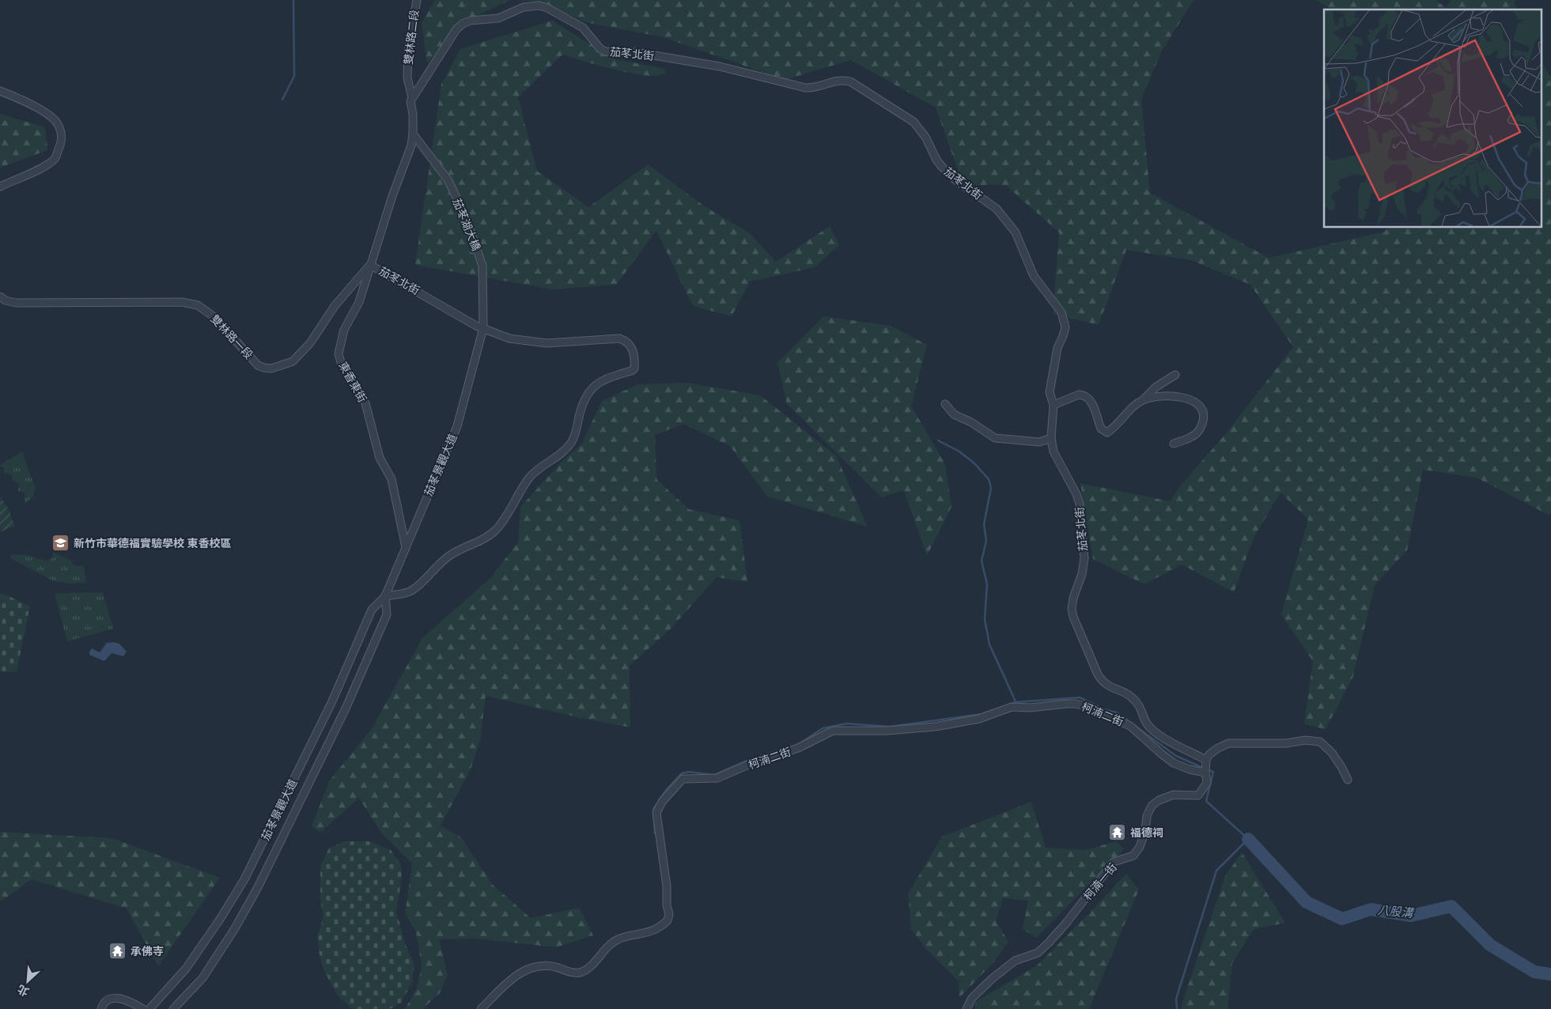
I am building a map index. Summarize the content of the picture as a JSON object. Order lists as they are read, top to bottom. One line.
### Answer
{"streets":{"street":["雙林路二段","茄苳北街","茄苳湖大橋","雙林路一段","東香東街","茄苳景觀大道","柯湳二街","柯湳一街"]},"crossings":[["雙林路二段","茄苳北街"],["茄苳北街","茄苳湖大橋"],["茄苳北街","雙林路一段"],["茄苳北街","東香東街"],["茄苳北街","茄苳景觀大道"],["茄苳北街","柯湳一街"],["茄苳湖大橋","茄苳景觀大道"],["雙林路一段","東香東街"],["東香東街","茄苳景觀大道"],["柯湳二街","柯湳一街"]],"water":["八股溝"],"places":{"school or university":["新竹市華德福實驗學校 東香校區"],"temple":["福德祠","承佛寺"]},"north":"bottom left"}
